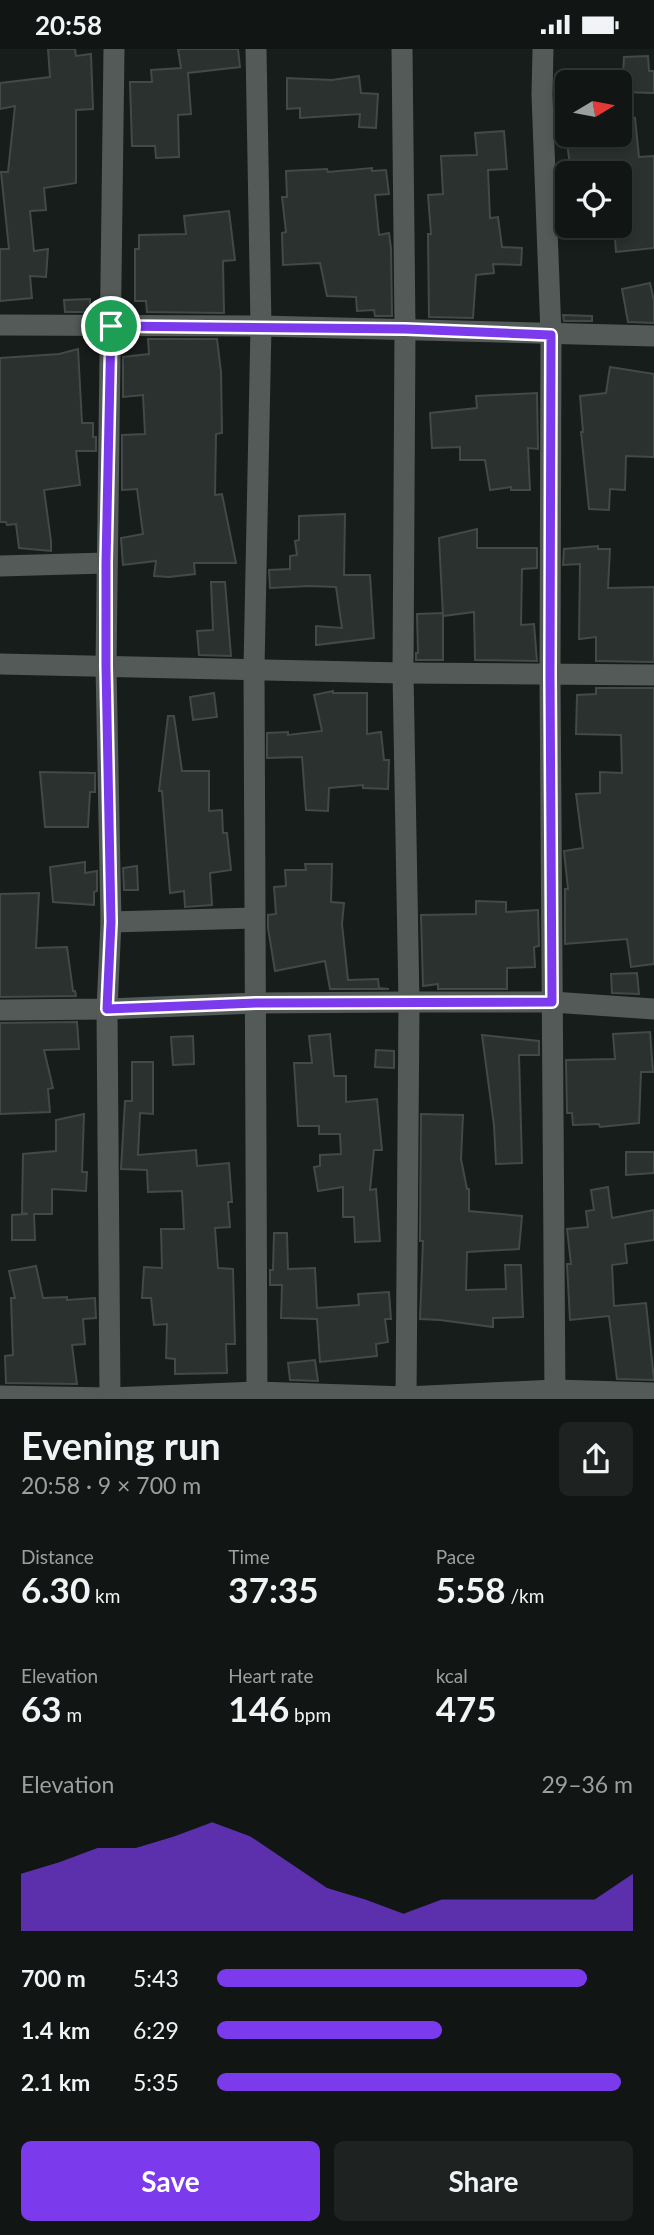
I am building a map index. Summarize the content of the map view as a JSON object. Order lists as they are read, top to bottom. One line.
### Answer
{"north":"right","page":{"status":"20:58","heading":["Evening run","20:58 · 9 × 700 m"],"stats":[["Distance","6.30 km"],["Time","37:35"],["Pace","5:58 /km"],["Elevation","63 m"],["Heart rate","146 bpm"],["kcal","475"]],"chart":["Elevation","29–36 m"],"list":[{"name":"700 m","note":"5:43"},{"name":"1.4 km","note":"6:29"},{"name":"2.1 km","note":"5:35"}],"buttons":["Save","Share"]}}
